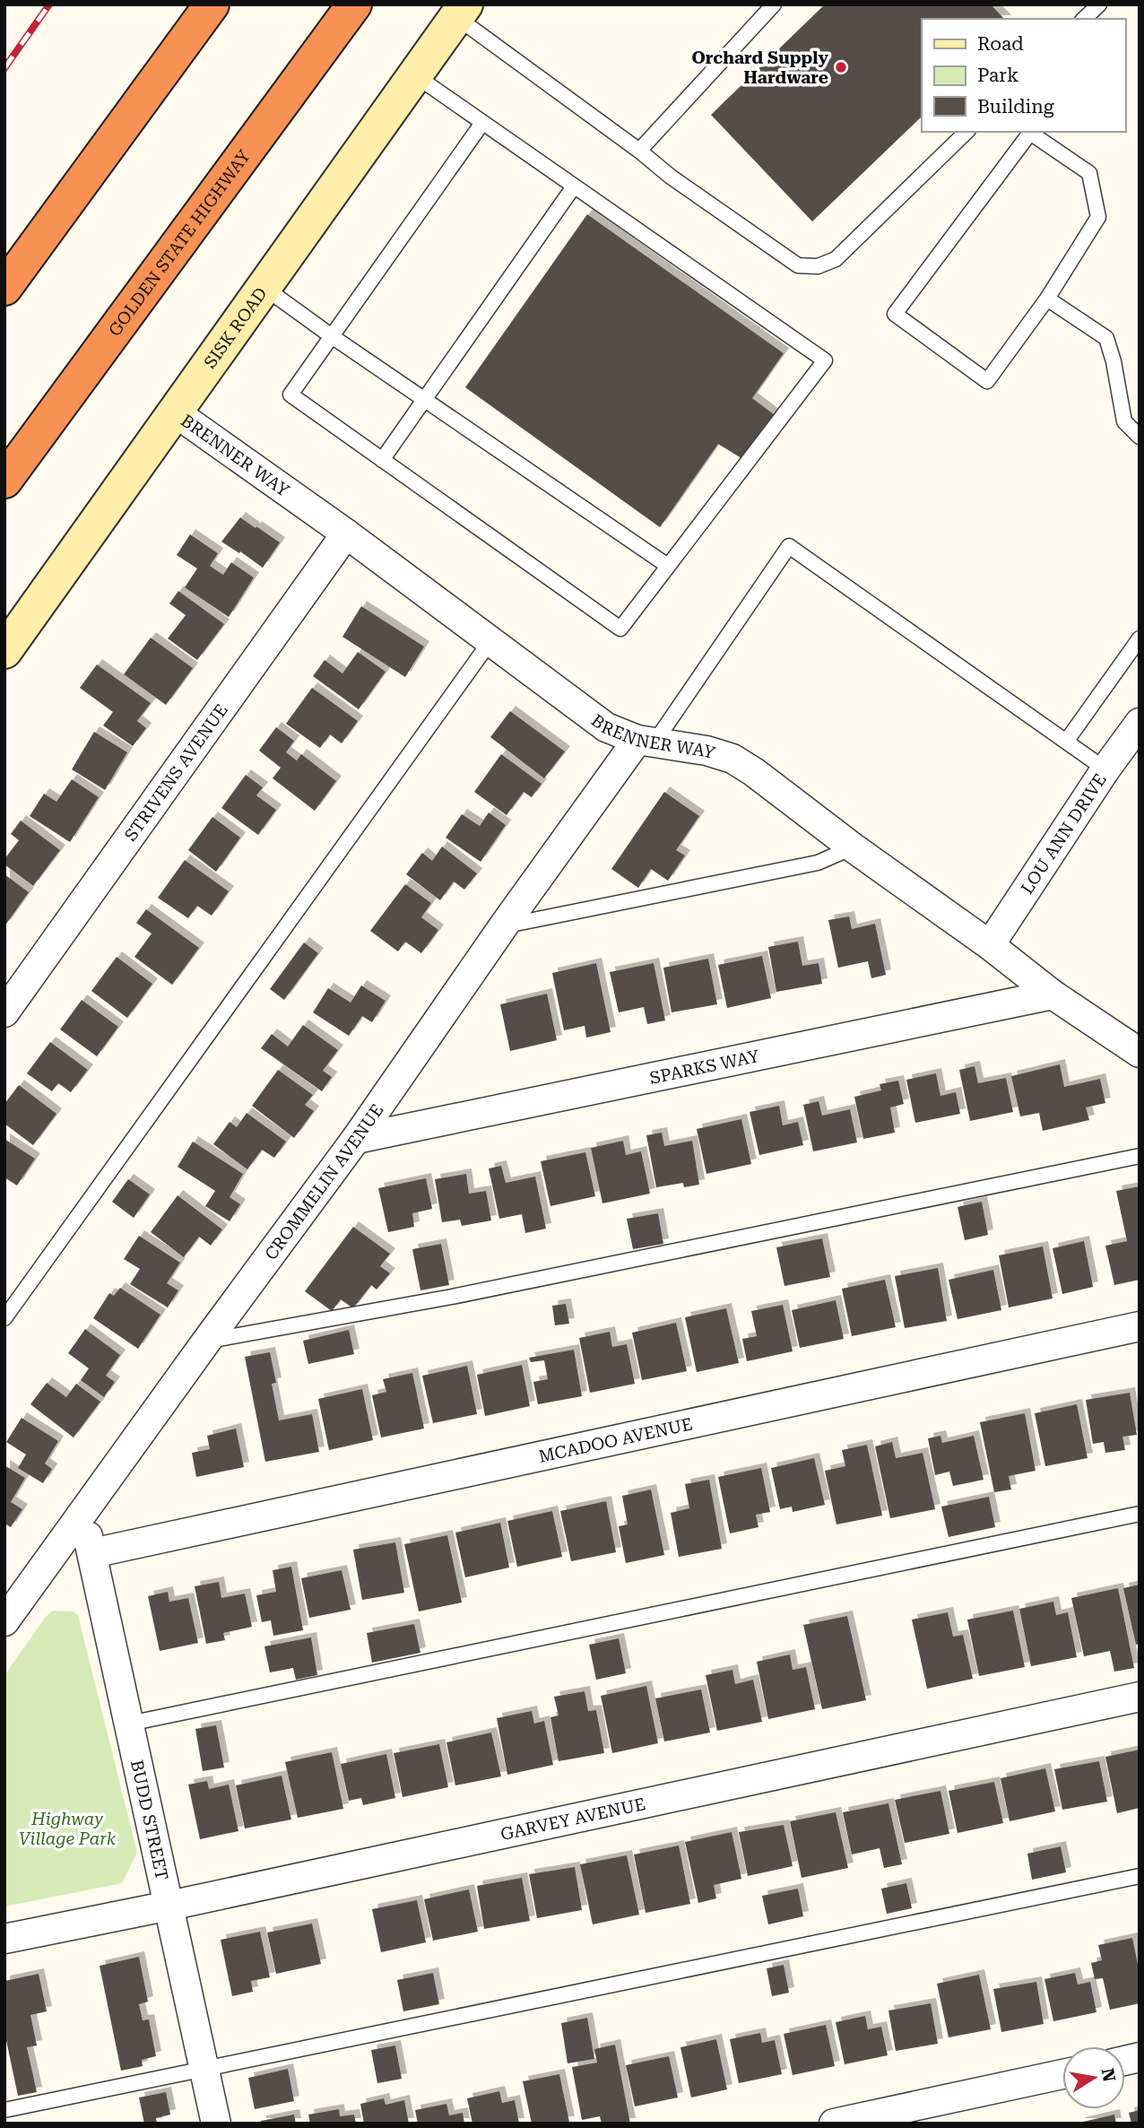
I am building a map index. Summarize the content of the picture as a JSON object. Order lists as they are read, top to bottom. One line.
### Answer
{"streets":{"highway":["GOLDEN STATE HIGHWAY"],"main road":["SISK ROAD"],"street":["BRENNER WAY","STRIVENS AVENUE","LOU ANN DRIVE","SPARKS WAY","CROMMELIN AVENUE","MCADOO AVENUE","BUDD STREET","GARVEY AVENUE"]},"crossings":[["SISK ROAD","BRENNER WAY"],["BRENNER WAY","STRIVENS AVENUE"],["BRENNER WAY","LOU ANN DRIVE"],["BRENNER WAY","SPARKS WAY"],["BRENNER WAY","CROMMELIN AVENUE"],["SPARKS WAY","CROMMELIN AVENUE"],["CROMMELIN AVENUE","BUDD STREET"],["MCADOO AVENUE","BUDD STREET"],["BUDD STREET","GARVEY AVENUE"]],"parks":["Highway Village Park"],"places":["Orchard Supply Hardware"],"legend":["Road","Park","Building"],"north":"right"}
